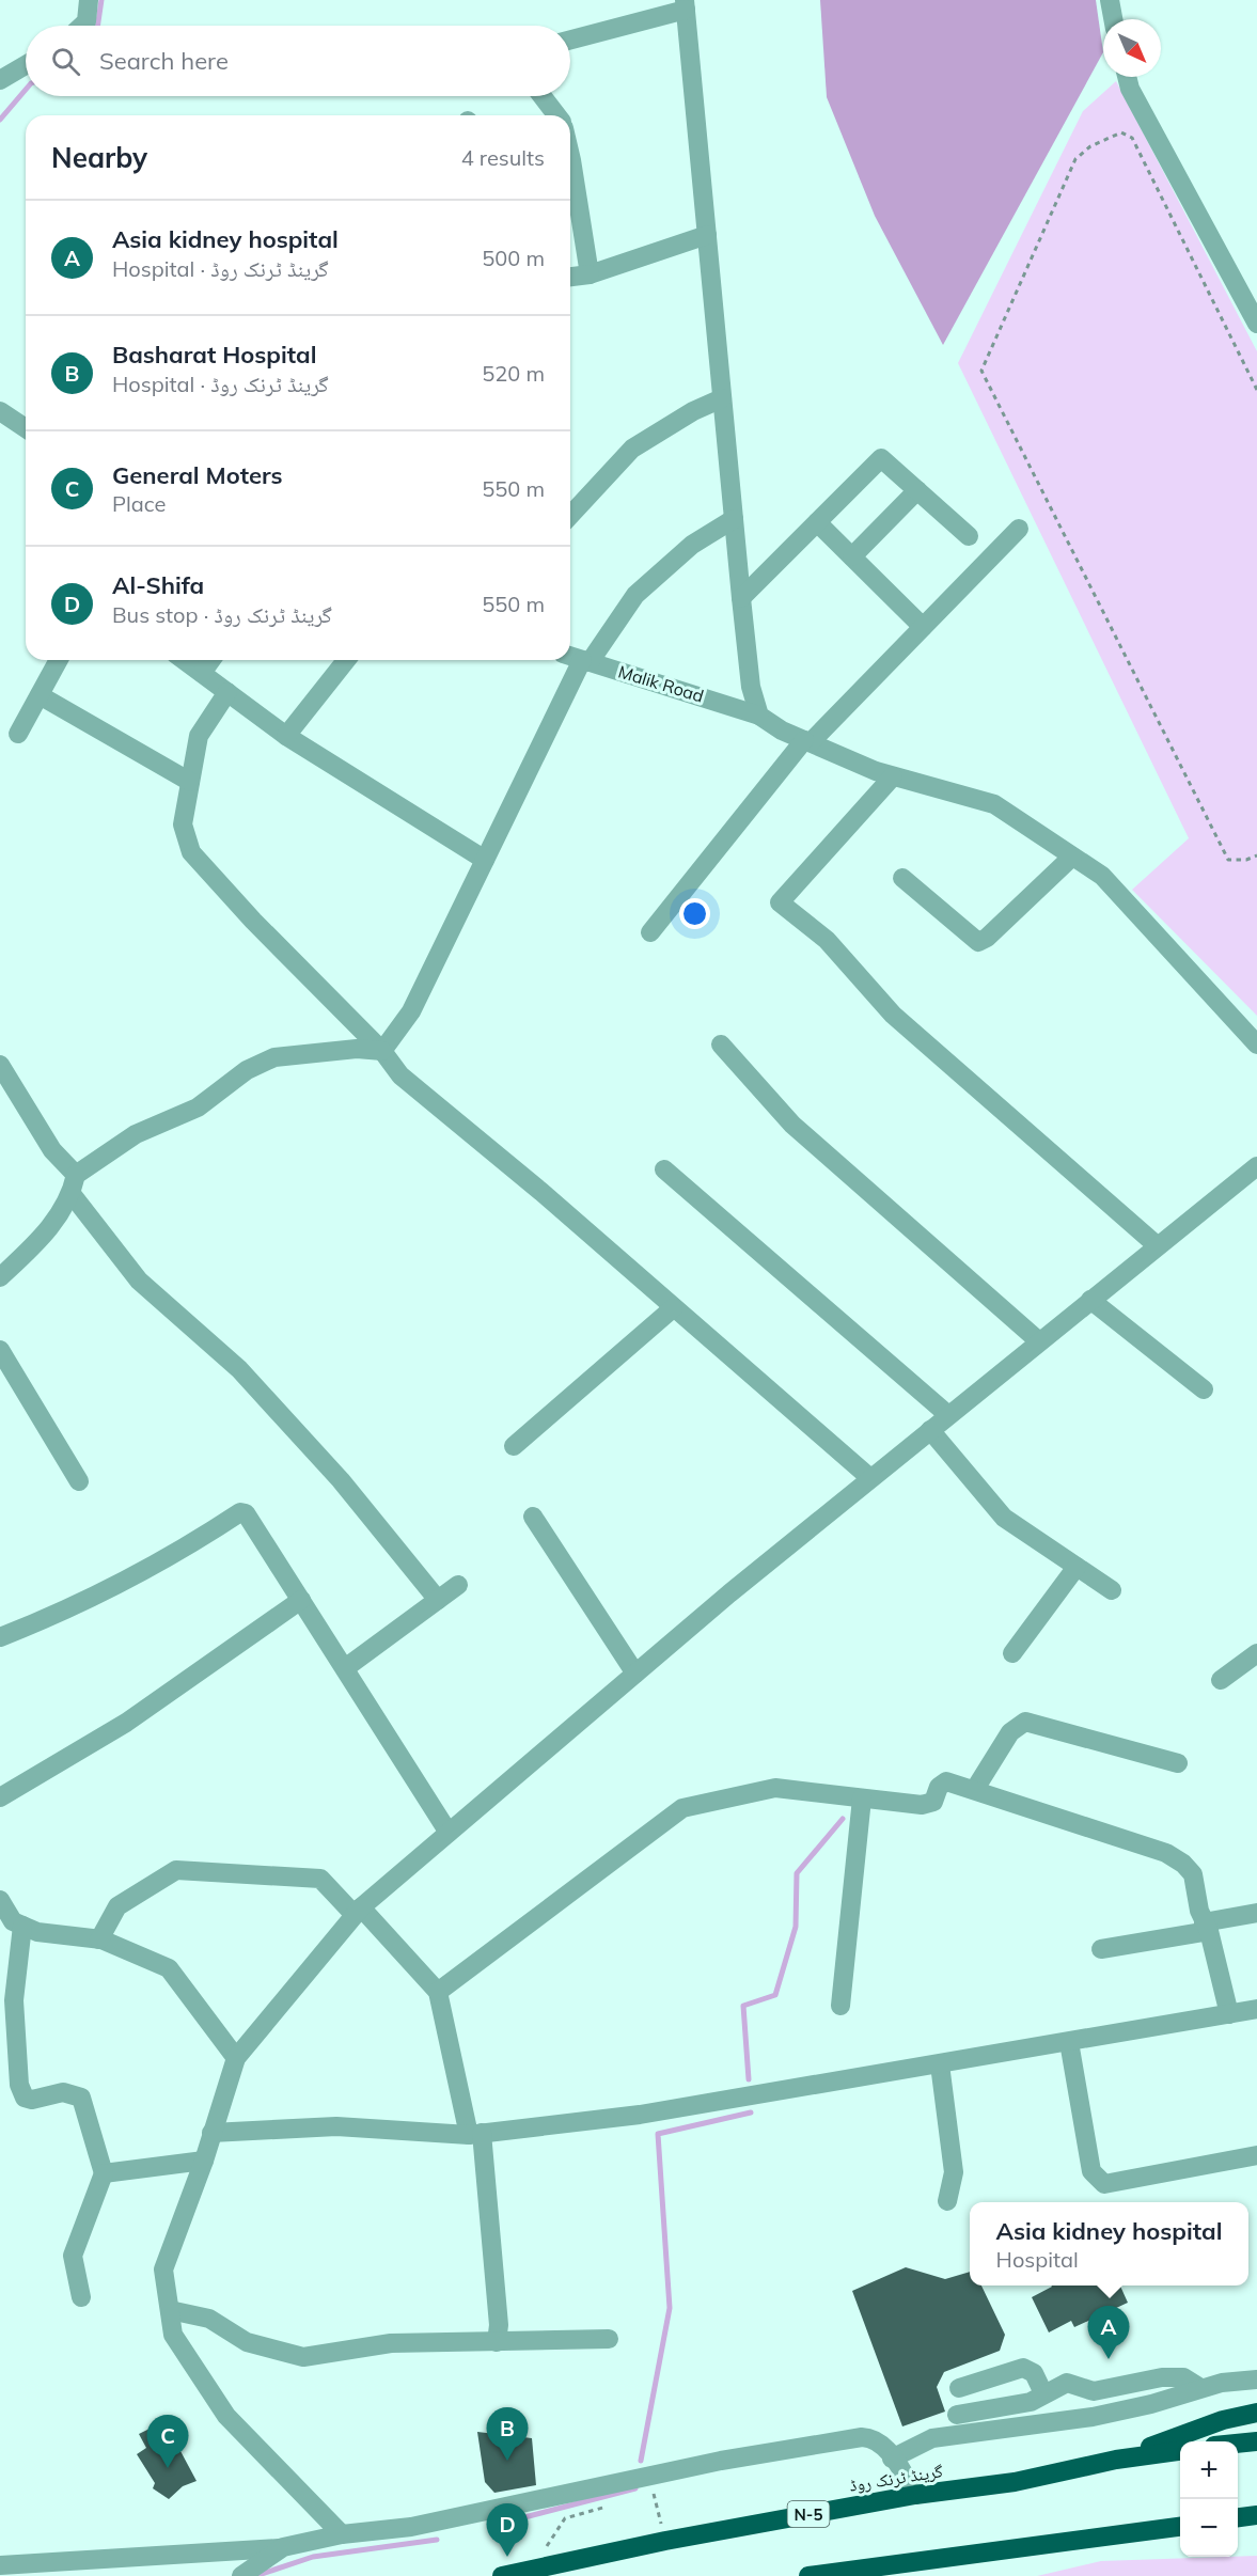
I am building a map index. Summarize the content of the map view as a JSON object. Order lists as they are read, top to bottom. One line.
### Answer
{"streets":{"highway":["گرینڈ ٹرنک روڈ","N-5"],"street":["Malik Road"]},"north":"bottom right","page":{"search":"Search here","heading":["Nearby","4 results"],"list":[{"mark":"A","name":"Asia kidney hospital","note":"Hospital · گرینڈ ٹرنک روڈ","value":"500 m"},{"mark":"B","name":"Basharat Hospital","note":"Hospital · گرینڈ ٹرنک روڈ","value":"520 m"},{"mark":"C","name":"General Moters","note":"Place","value":"550 m"},{"mark":"D","name":"Al-Shifa","note":"Bus stop · گرینڈ ٹرنک روڈ","value":"550 m"}],"popup":["Asia kidney hospital","Hospital"],"pins":["A","B","C","D"],"map_buttons":["+","−"]}}
